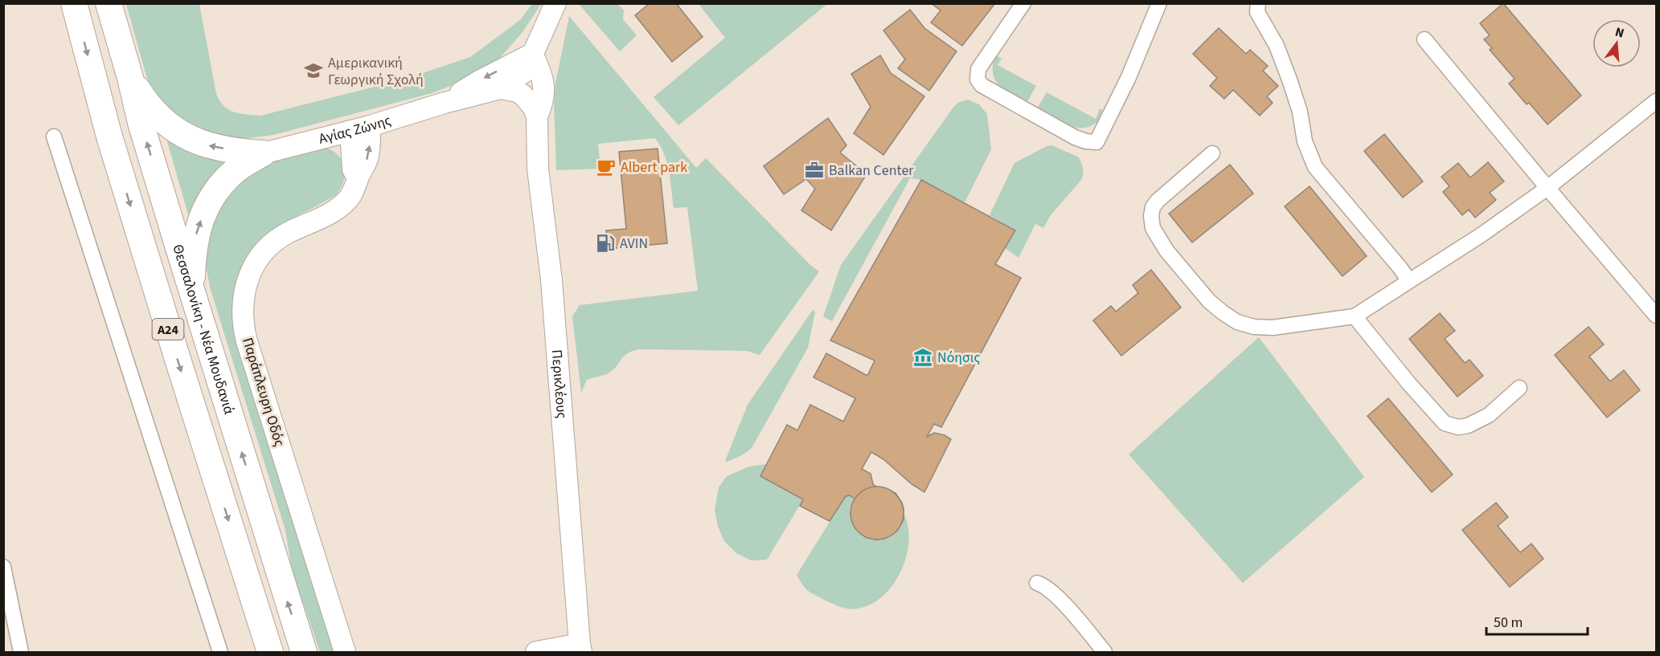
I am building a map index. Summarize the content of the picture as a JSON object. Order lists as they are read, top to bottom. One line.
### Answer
{"streets":{"highway":["Θεσσαλονίκη - Νέα Μουδανιά","Α24"],"street":["Αγίας Ζώνης","Περικλέους","Παράπλευρη Οδός"]},"crossings":[["Αγίας Ζώνης","Παράπλευρη Οδός"]],"places":{"school or university":["Αμερικανική Γεωργική Σχολή"],"cafe":["Albert park"],"office":["Balkan Center"],"fuel station":["AVIN"],"museum":["Νόησις"]},"scale_bar":"50 m","north":"top"}
